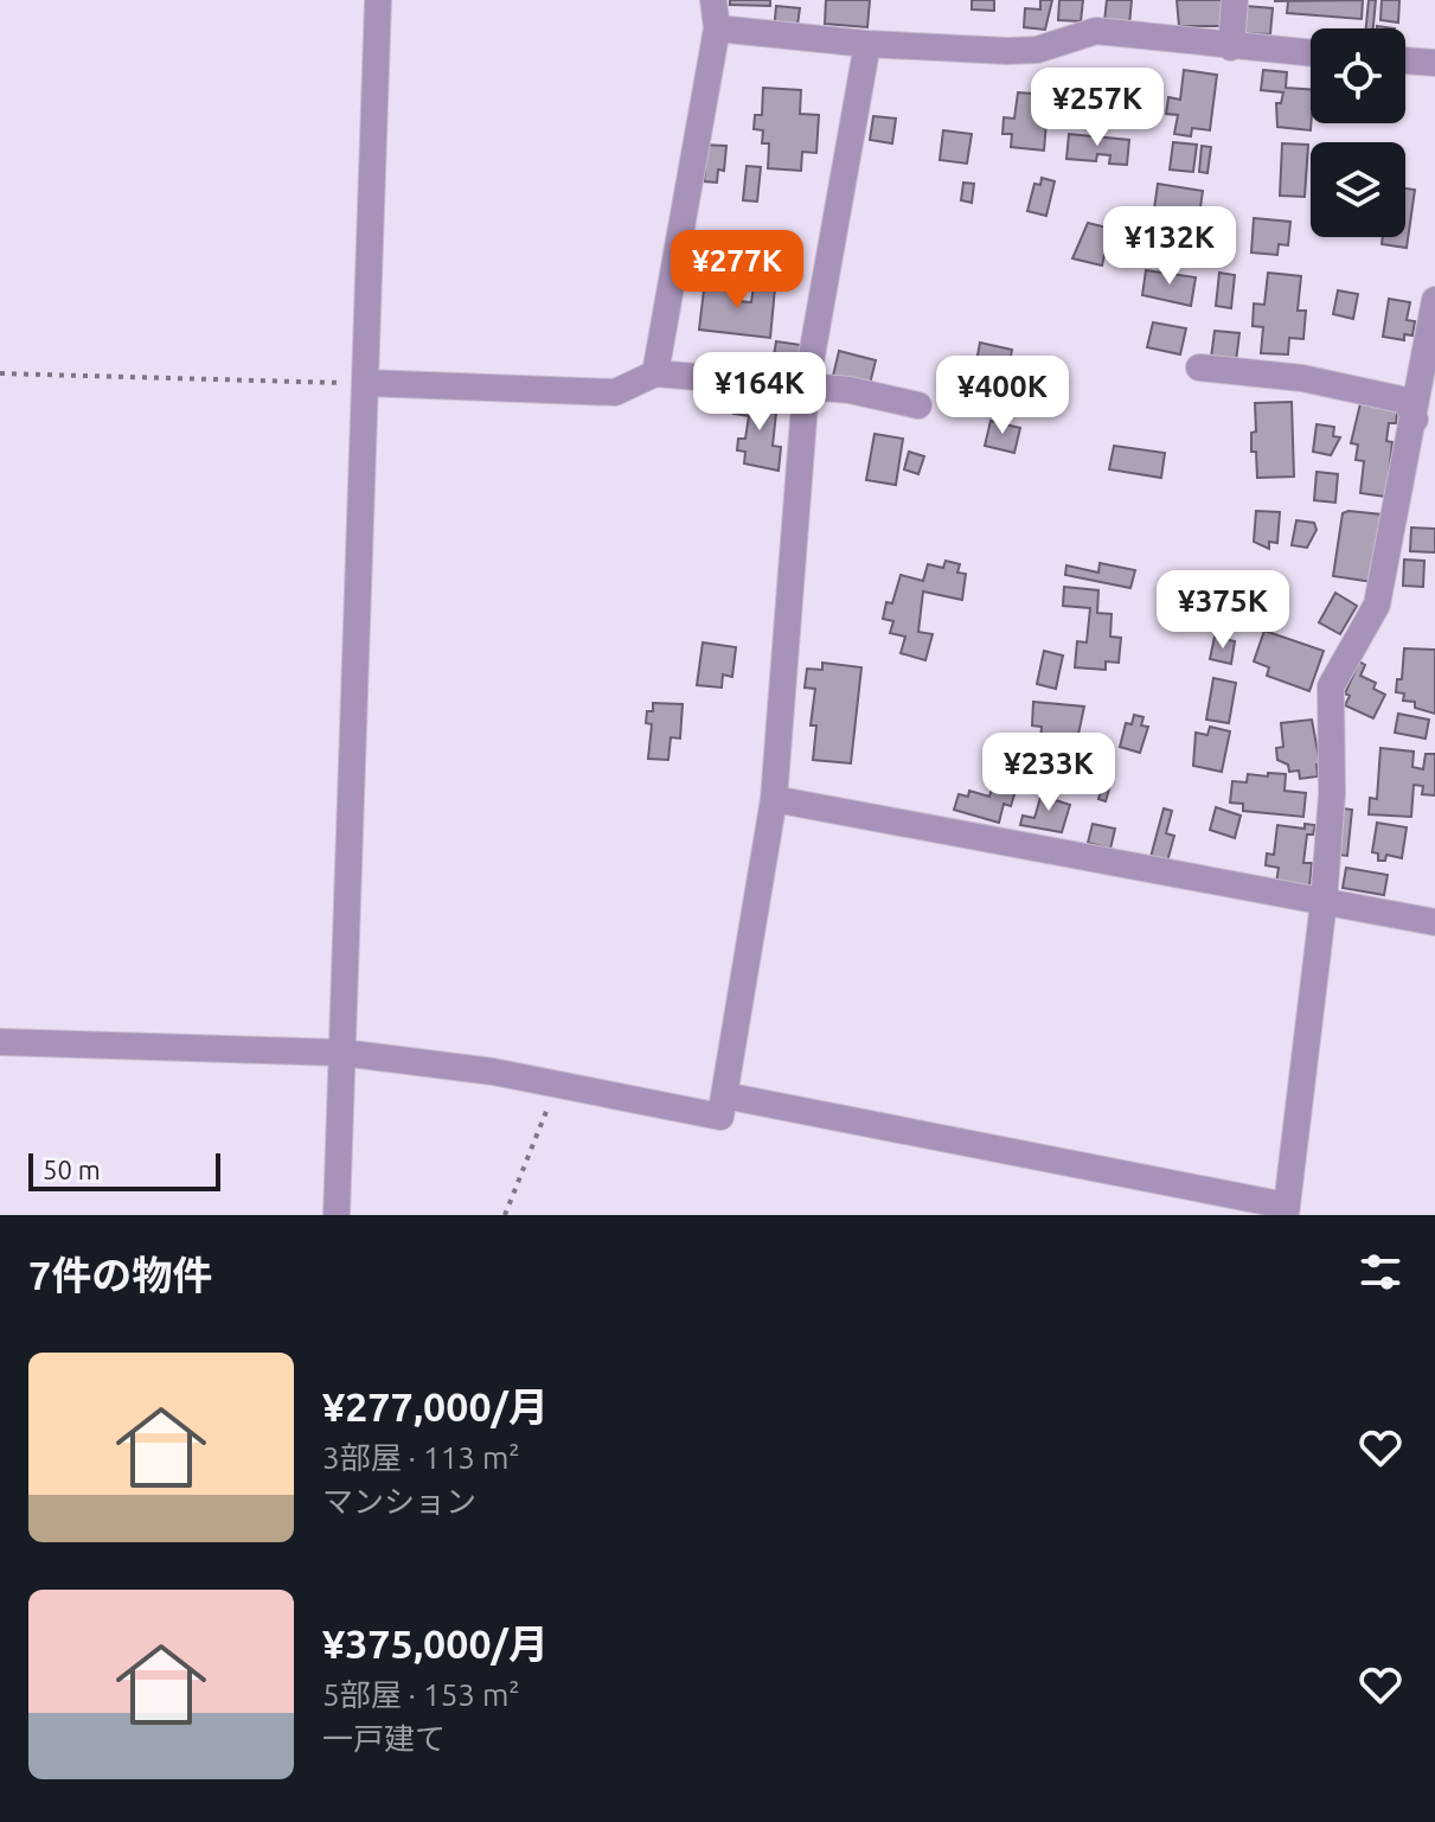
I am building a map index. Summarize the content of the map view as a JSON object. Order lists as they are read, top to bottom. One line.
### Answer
{"scale_bar":"50 m","page":{"price":["¥257K","¥132K","¥277K","¥164K","¥400K","¥375K","¥233K"],"scale":"50 m","heading":"7件の物件","list":[{"name":"¥277,000/月","note":"3部屋 · 113 m² · マンション"},{"name":"¥375,000/月","note":"5部屋 · 153 m² · 一戸建て"}]}}
